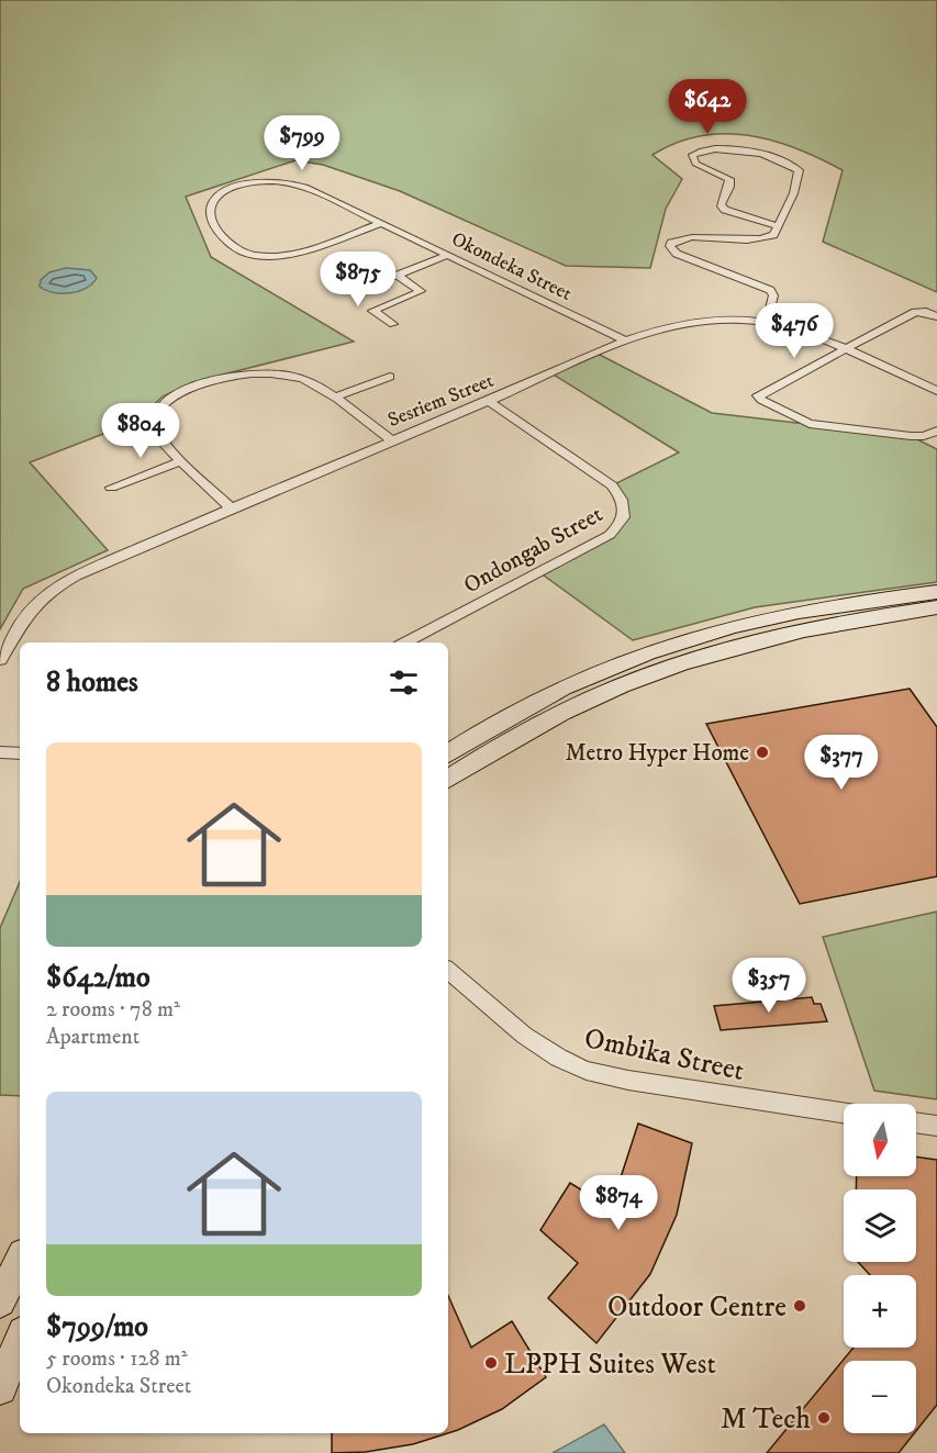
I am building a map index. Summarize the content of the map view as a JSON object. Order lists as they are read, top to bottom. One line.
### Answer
{"streets":{"street":["Okondeka Street","Sesriem Street","Ondongab Street","Ombika Street"]},"crossings":[["Okondeka Street","Sesriem Street"],["Sesriem Street","Ondongab Street"]],"places":["Metro Hyper Home","Outdoor Centre","LPPH Suites West","M Tech"],"north":"bottom","page":{"price":["$642","$799","$875","$476","$804","$377","$357","$874"],"heading":"8 homes","list":[{"name":"$642/mo","note":"2 rooms · 78 m² · Apartment"},{"name":"$799/mo","note":"5 rooms · 128 m² · Okondeka Street"}],"map_buttons":["+","−"]}}
